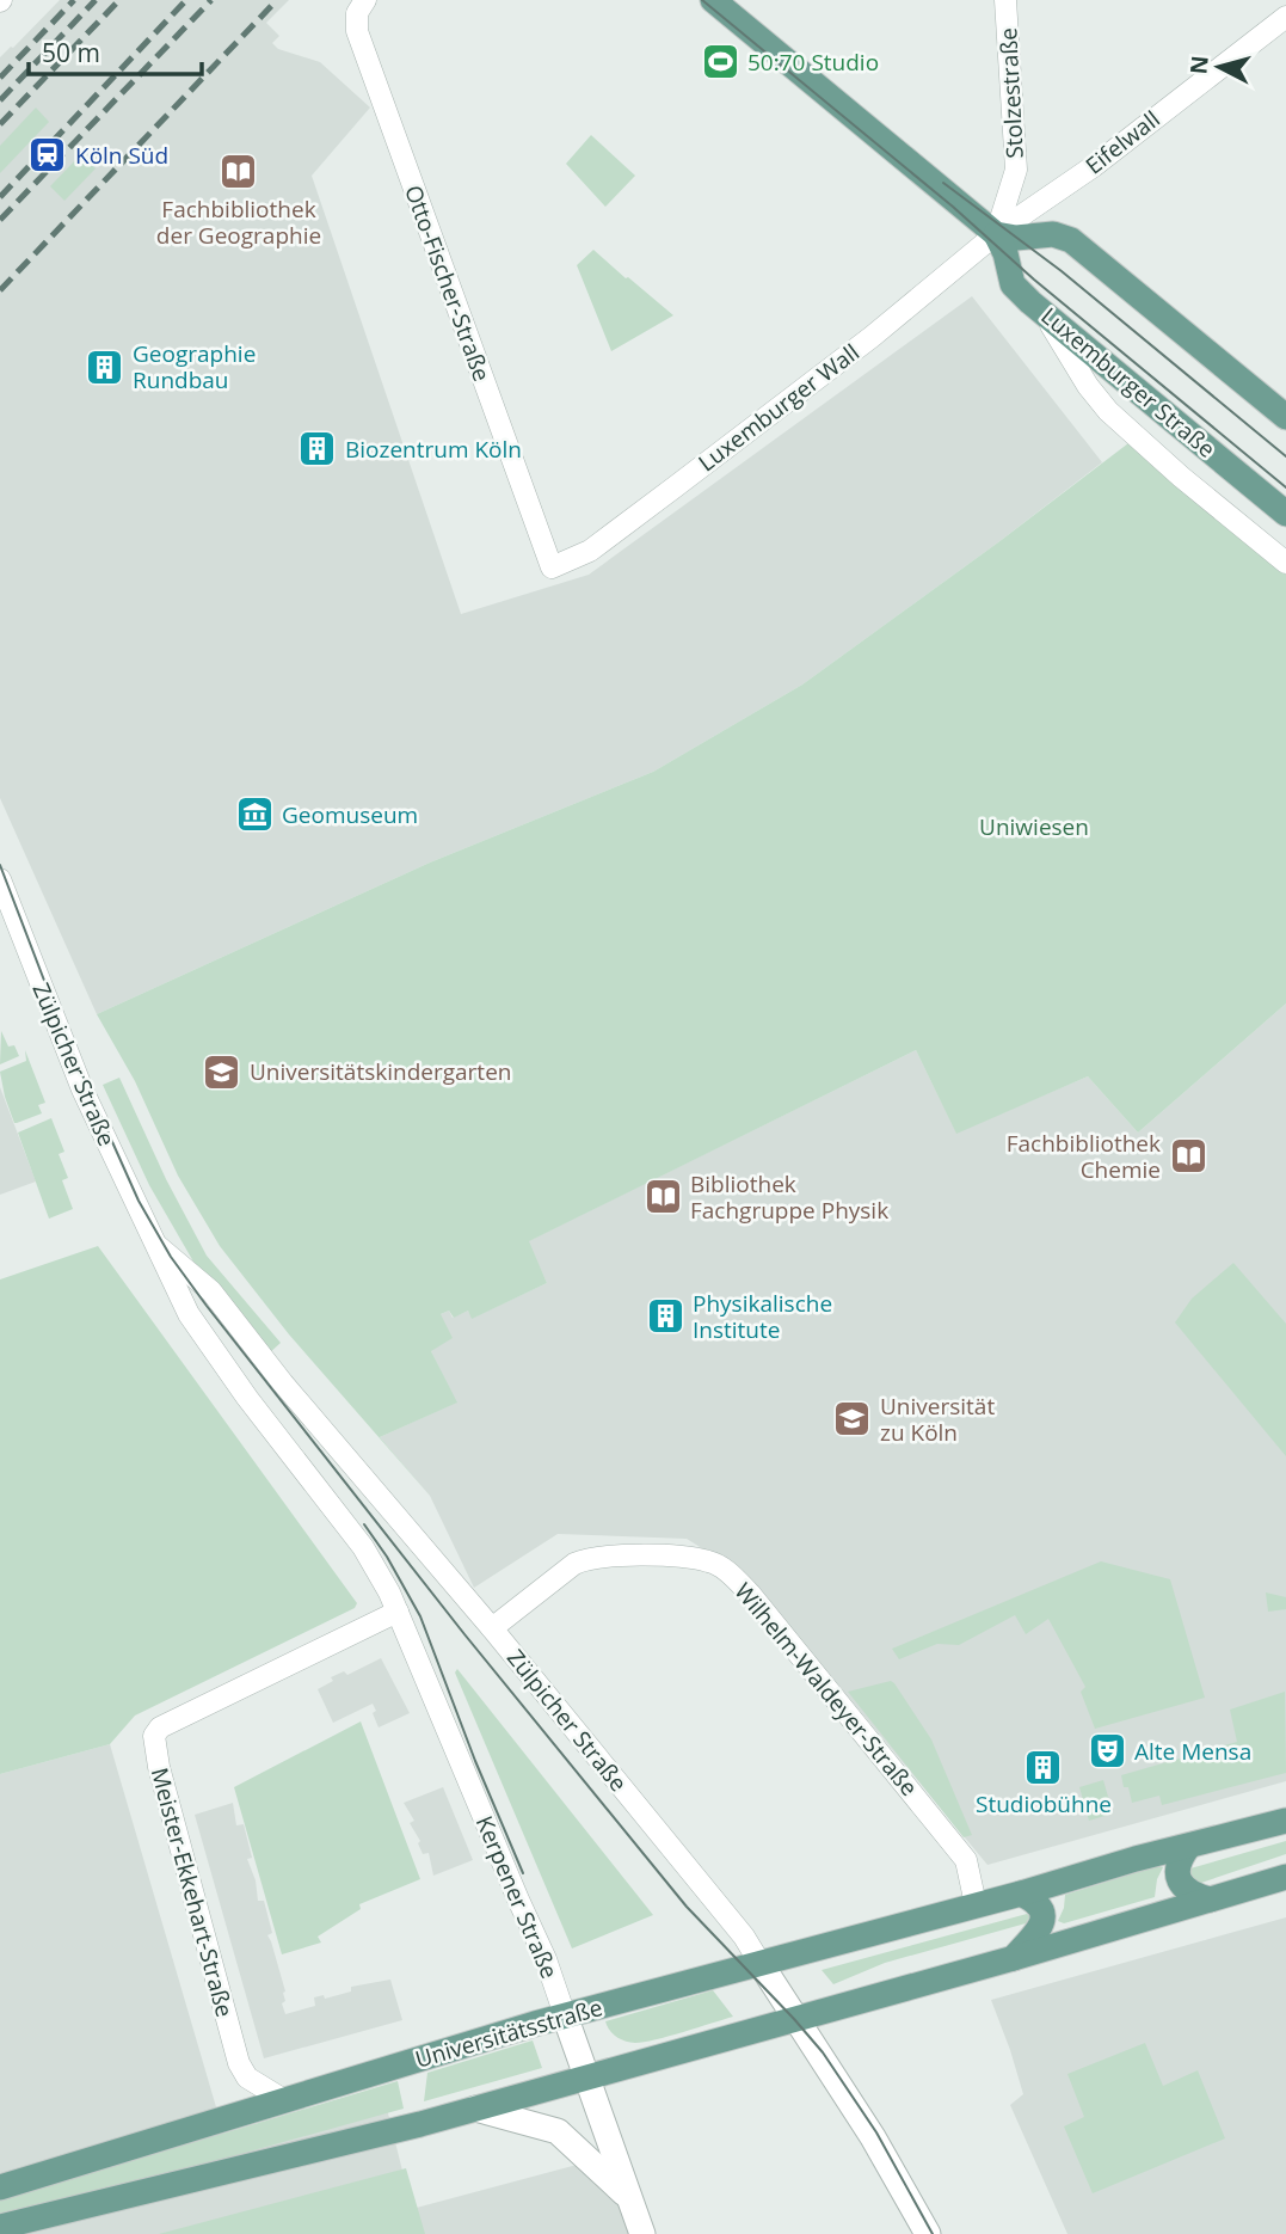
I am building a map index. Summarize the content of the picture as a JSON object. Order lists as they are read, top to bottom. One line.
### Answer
{"streets":{"main road":["Luxemburger Straße","Universitätsstraße"],"street":["Stolzestraße","Eifelwall","Otto-Fischer-Straße","Luxemburger Wall","Zülpicher Straße","Wilhelm-Waldeyer-Straße","Meister-Ekkehart-Straße","Kerpener Straße"]},"crossings":[["Stolzestraße","Eifelwall"],["Stolzestraße","Luxemburger Straße"],["Stolzestraße","Luxemburger Wall"],["Eifelwall","Luxemburger Straße"],["Eifelwall","Luxemburger Wall"],["Otto-Fischer-Straße","Luxemburger Wall"],["Luxemburger Straße","Luxemburger Wall"],["Zülpicher Straße","Wilhelm-Waldeyer-Straße"],["Zülpicher Straße","Meister-Ekkehart-Straße"],["Zülpicher Straße","Kerpener Straße"],["Zülpicher Straße","Universitätsstraße"],["Wilhelm-Waldeyer-Straße","Universitätsstraße"],["Meister-Ekkehart-Straße","Kerpener Straße"],["Meister-Ekkehart-Straße","Universitätsstraße"],["Kerpener Straße","Universitätsstraße"]],"parks":["Uniwiesen"],"places":{"sports":["50:70 Studio"],"station":["Köln Süd"],"library":["Fachbibliothek der Geographie","Fachbibliothek Chemie","Bibliothek Fachgruppe Physik"],"building":["Geographie Rundbau","Biozentrum Köln","Physikalische Institute","Studiobühne"],"museum":["Geomuseum"],"school or university":["Universitätskindergarten","Universität zu Köln"],"theatre":["Alte Mensa"]},"scale_bar":"50 m","north":"left"}
